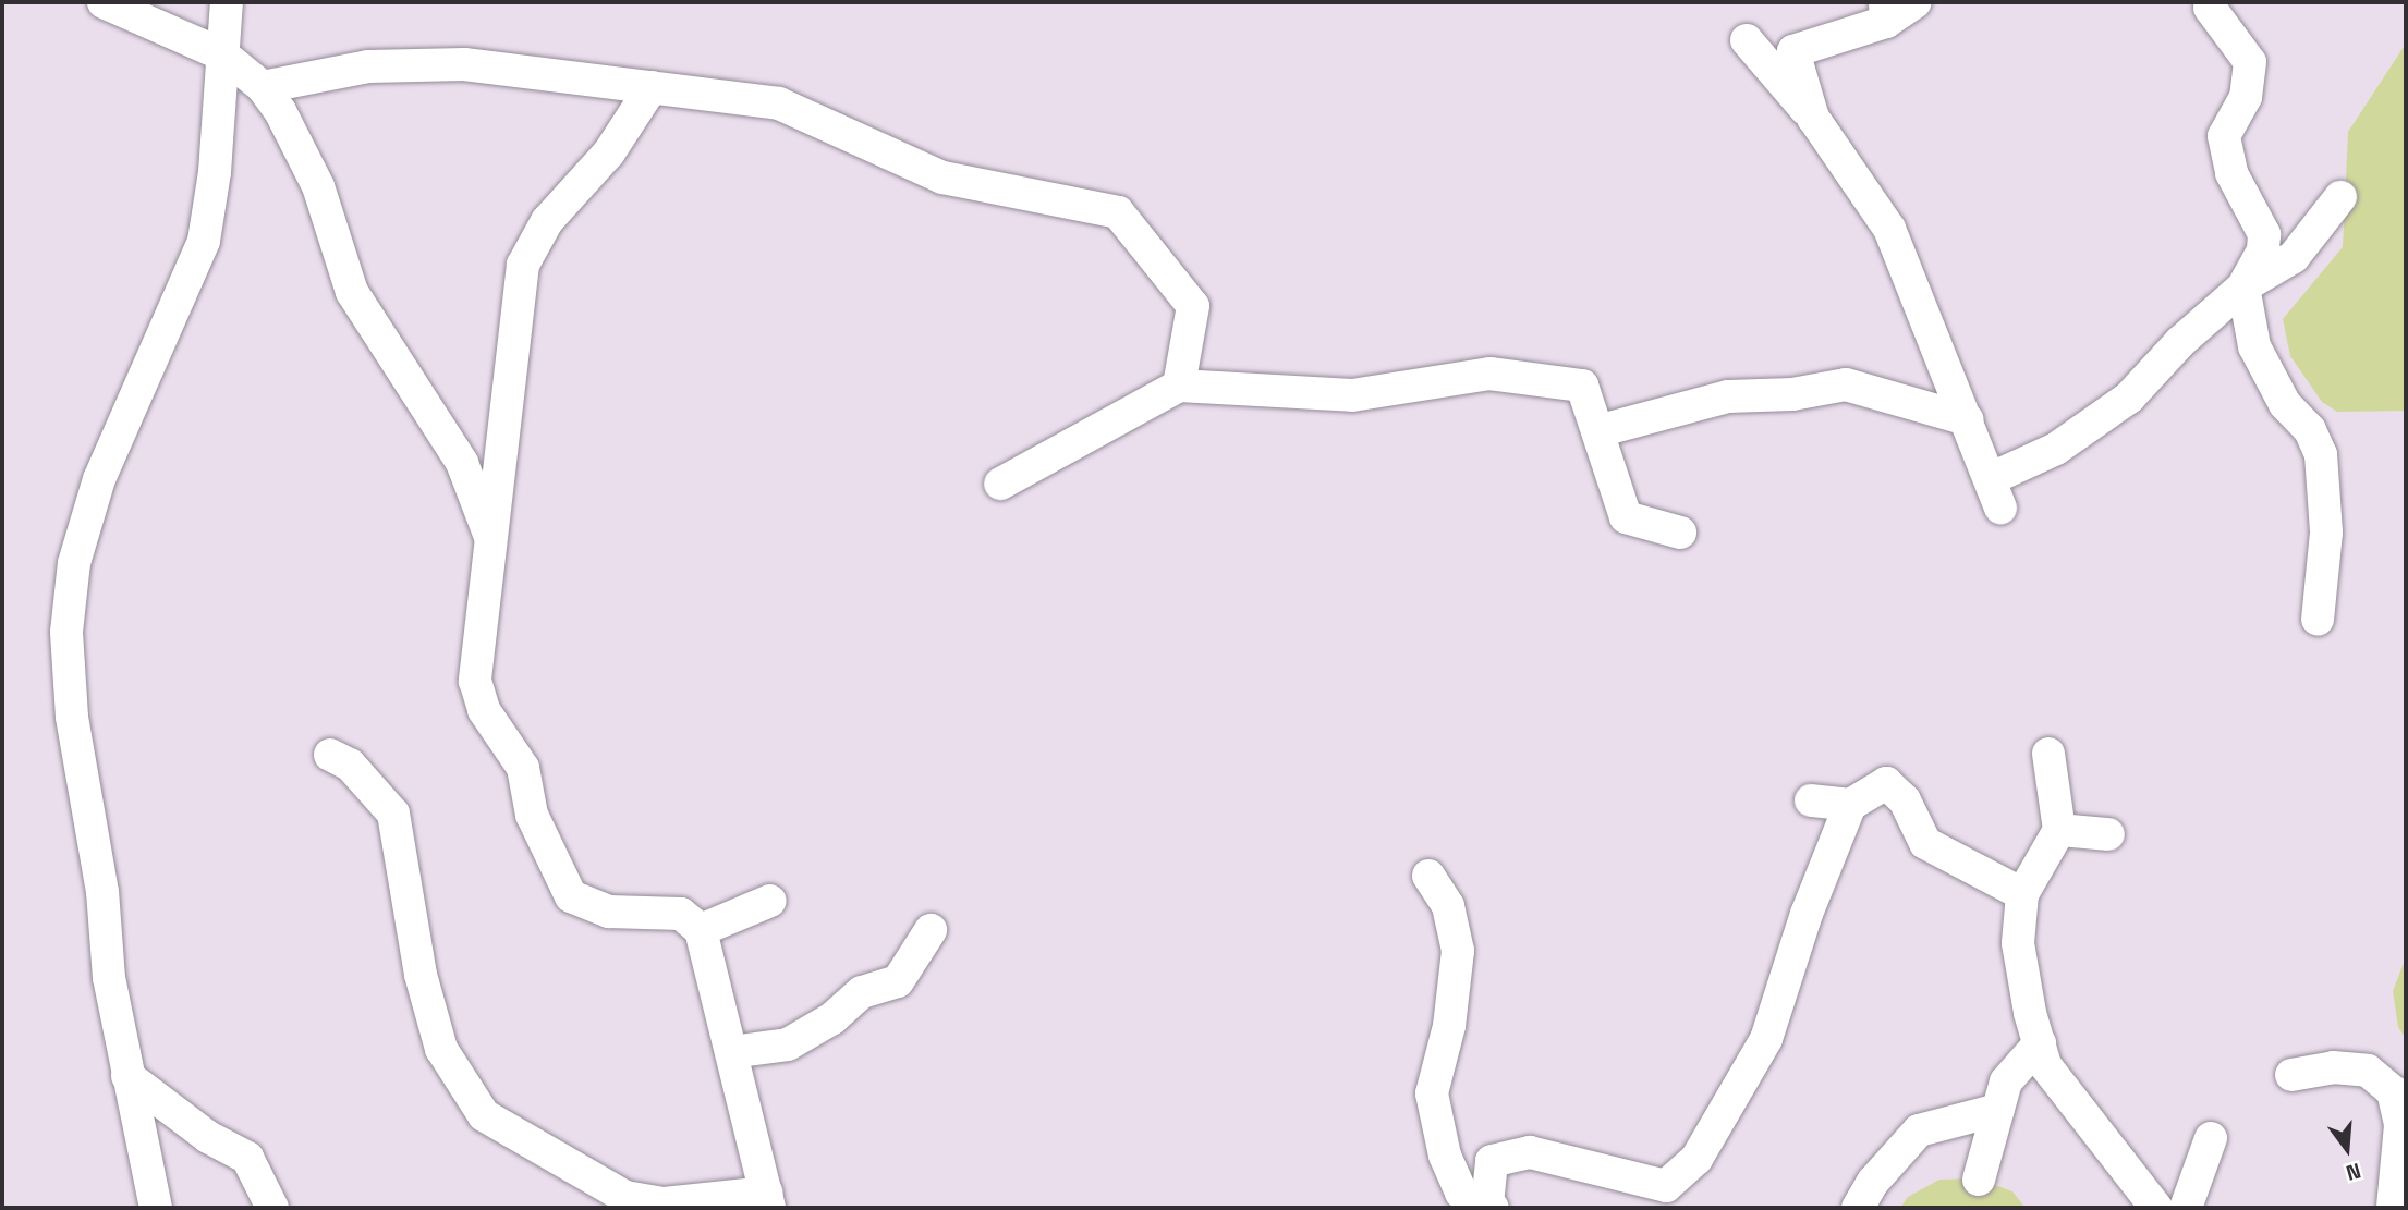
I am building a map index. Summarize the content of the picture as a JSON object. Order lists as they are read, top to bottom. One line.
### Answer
{"north":"bottom"}
